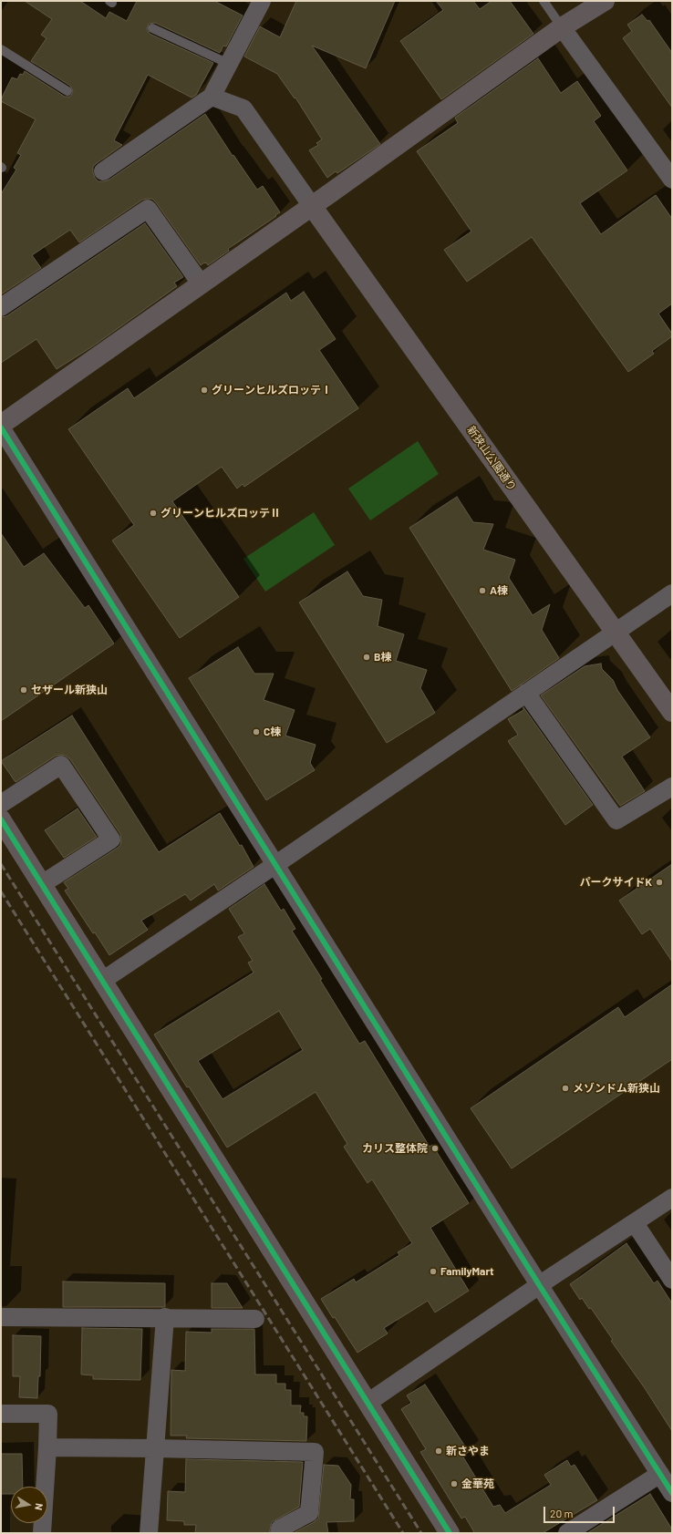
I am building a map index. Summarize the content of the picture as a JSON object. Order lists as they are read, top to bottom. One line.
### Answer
{"streets":{"street":["新狭山公園通り"]},"places":["グリーンヒルズロッテⅠ","グリーンヒルズロッテⅡ","A棟","B棟","セザール新狭山","C棟","パークサイドK","メゾンドム新狭山","カリス整体院","FamilyMart","新さやま","金華苑"],"scale_bar":"20 m","north":"right"}
